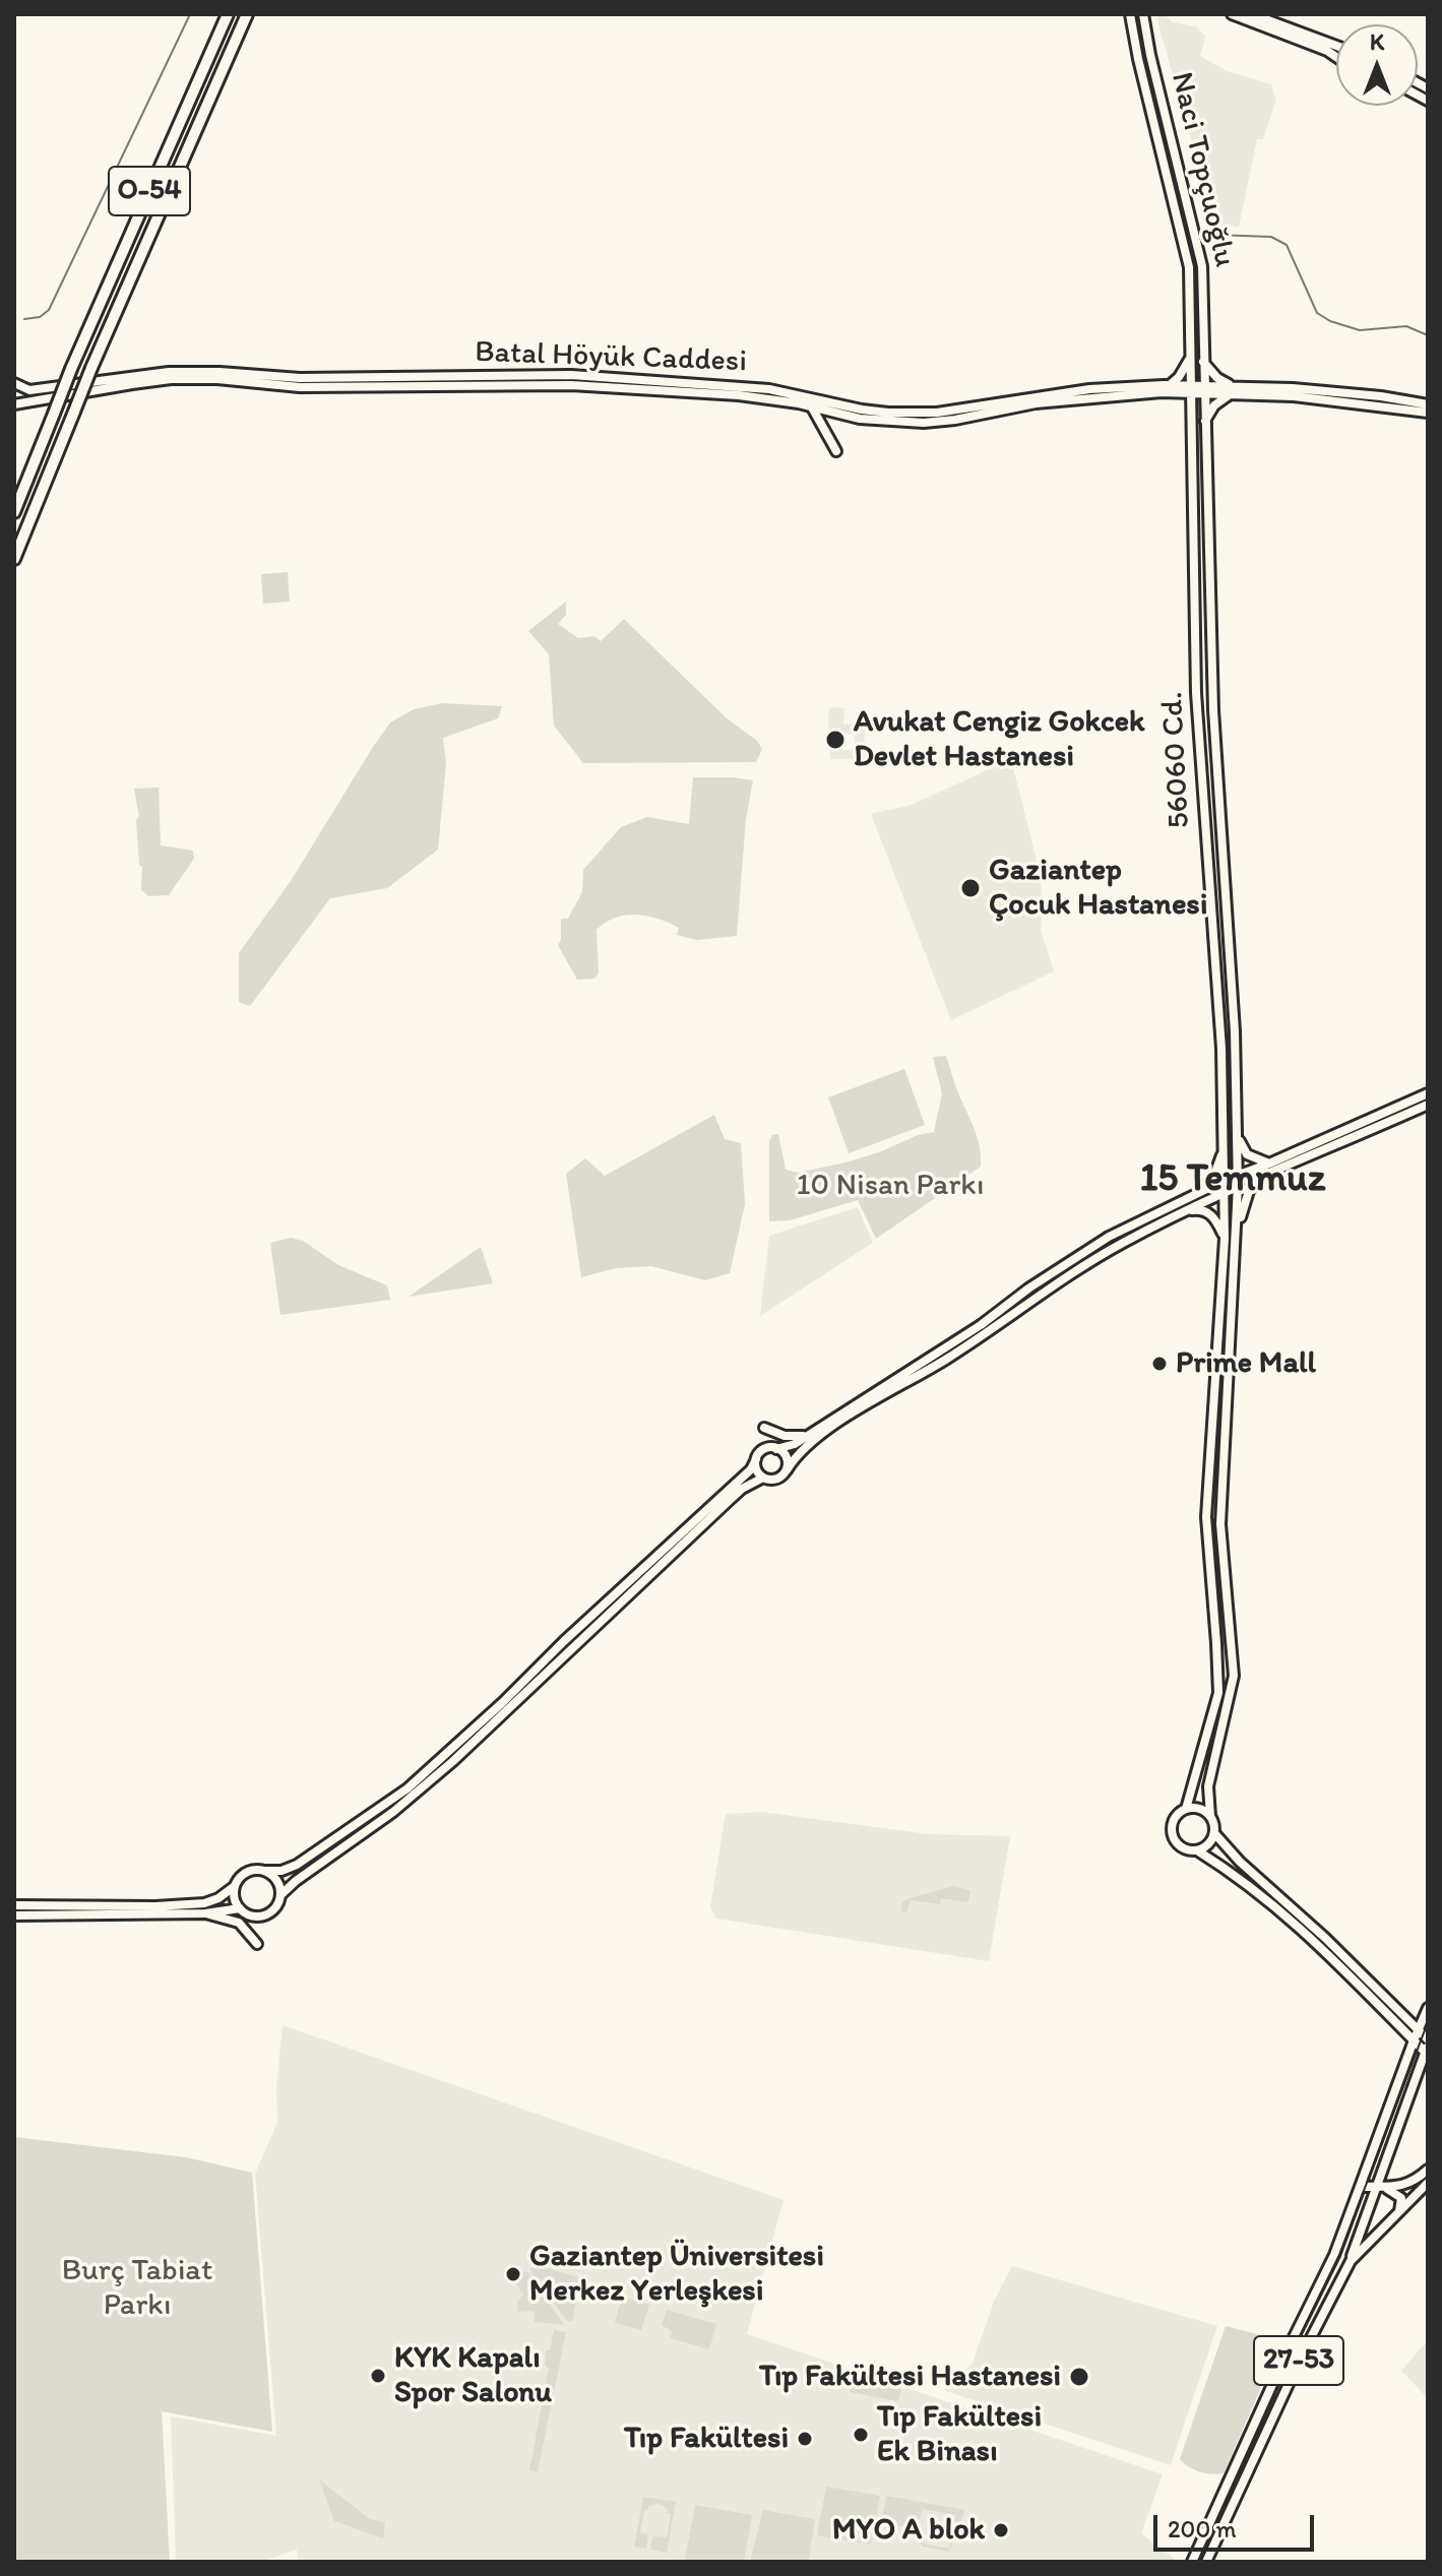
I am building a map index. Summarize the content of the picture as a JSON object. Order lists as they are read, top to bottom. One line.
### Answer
{"streets":{"highway":["O-54"],"main road":["Naci Topçuoğlu","Batal Höyük Caddesi","56060 Cd.","27-53"]},"crossings":[["Naci Topçuoğlu","Batal Höyük Caddesi"],["Naci Topçuoğlu","56060 Cd."],["Batal Höyük Caddesi","56060 Cd."]],"districts":["15 Temmuz"],"parks":["10 Nisan Parkı","Burç Tabiat Parkı"],"places":["Avukat Cengiz Gokcek Devlet Hastanesi","Gaziantep Çocuk Hastanesi","Prime Mall","Gaziantep Üniversitesi Merkez Yerleşkesi","KYK Kapalı Spor Salonu","Tıp Fakültesi Hastanesi","Tıp Fakültesi Ek Binası","Tıp Fakültesi","MYO A blok"],"scale_bar":"200 m","north":"top"}
